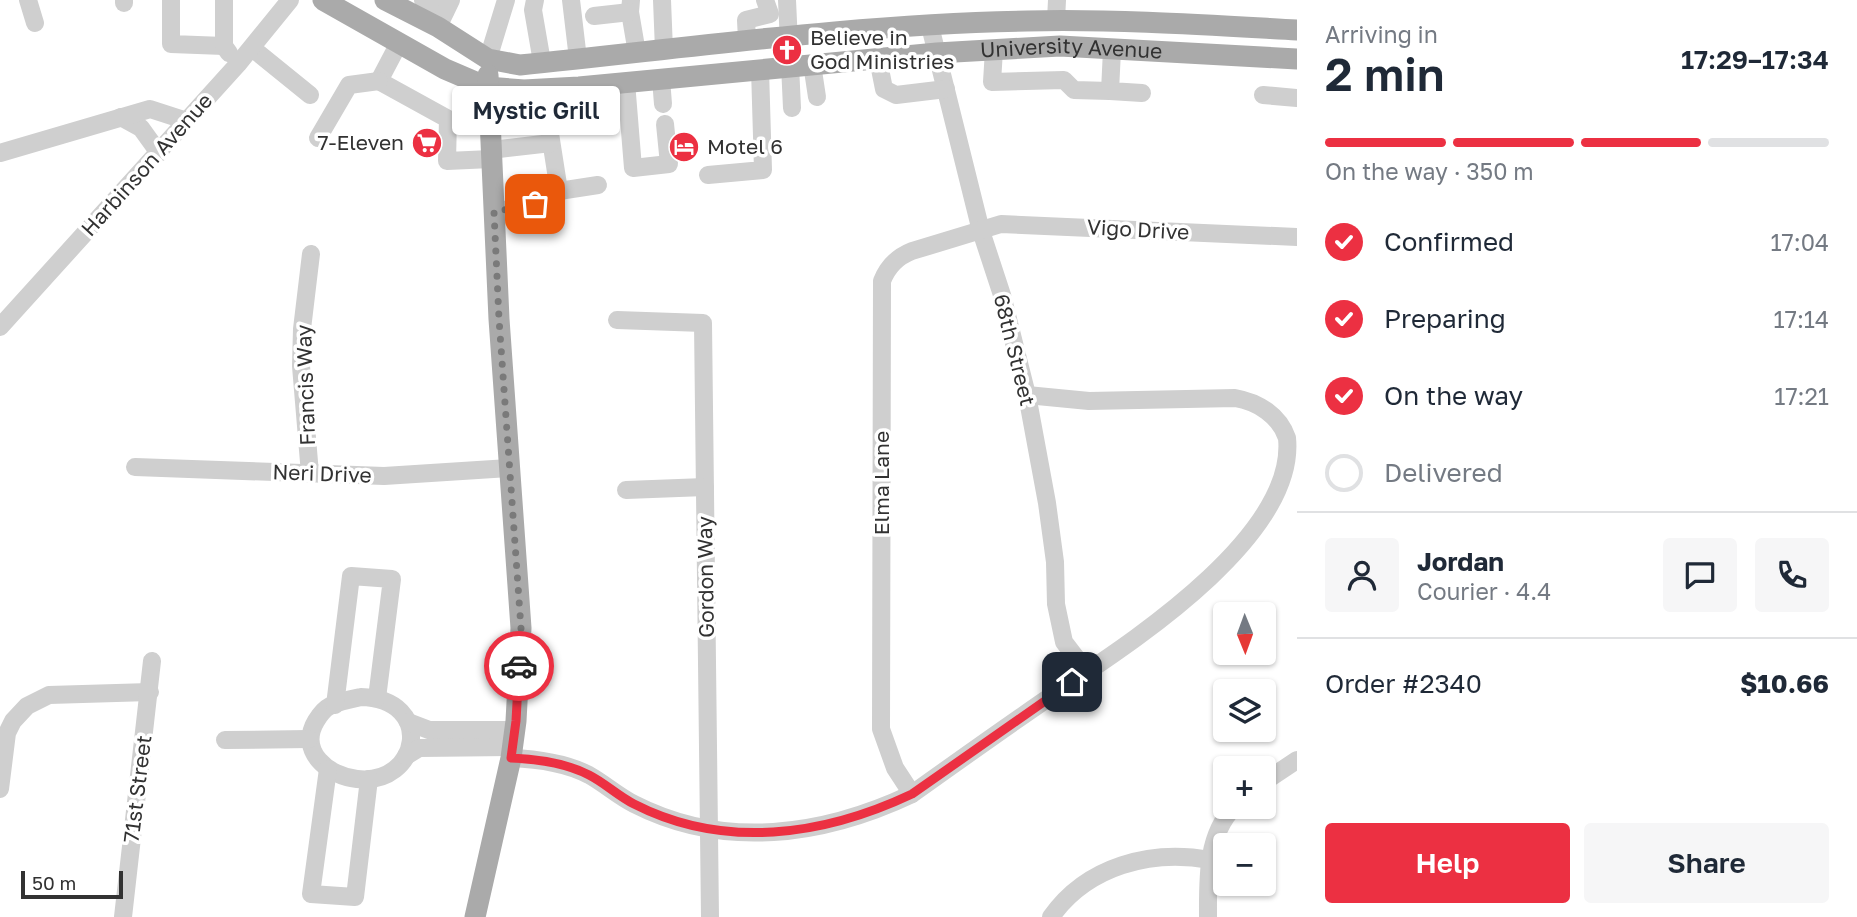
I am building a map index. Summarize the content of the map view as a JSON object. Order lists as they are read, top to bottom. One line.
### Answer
{"streets":{"main road":["University Avenue"],"street":["Harbinson Avenue","Vigo Drive","68th Street","Francis Way","Neri Drive","Elma Lane","Gordon Way","71st Street"]},"crossings":[["University Avenue","68th Street"],["Vigo Drive","68th Street"],["Vigo Drive","Elma Lane"],["68th Street","Elma Lane"],["Francis Way","Neri Drive"]],"places":{"church":["Believe in God Ministries"],"supermarket":["7-Eleven"],"hotel":["Motel 6"],"other":["Mystic Grill"]},"scale_bar":"50 m","north":"bottom","page":{"heading":["2 min","Arriving in","17:29–17:34"],"panel":["Jordan","Courier · 4.4","Order #2340","$10.66"],"bubble":"Mystic Grill","bar":"On the way · 350 m","list":[["Confirmed","17:04"],["Preparing","17:14"],["On the way","17:21"],"Delivered"],"map_buttons":["+","−"],"buttons":["Help","Share"],"scale":"50 m"}}
